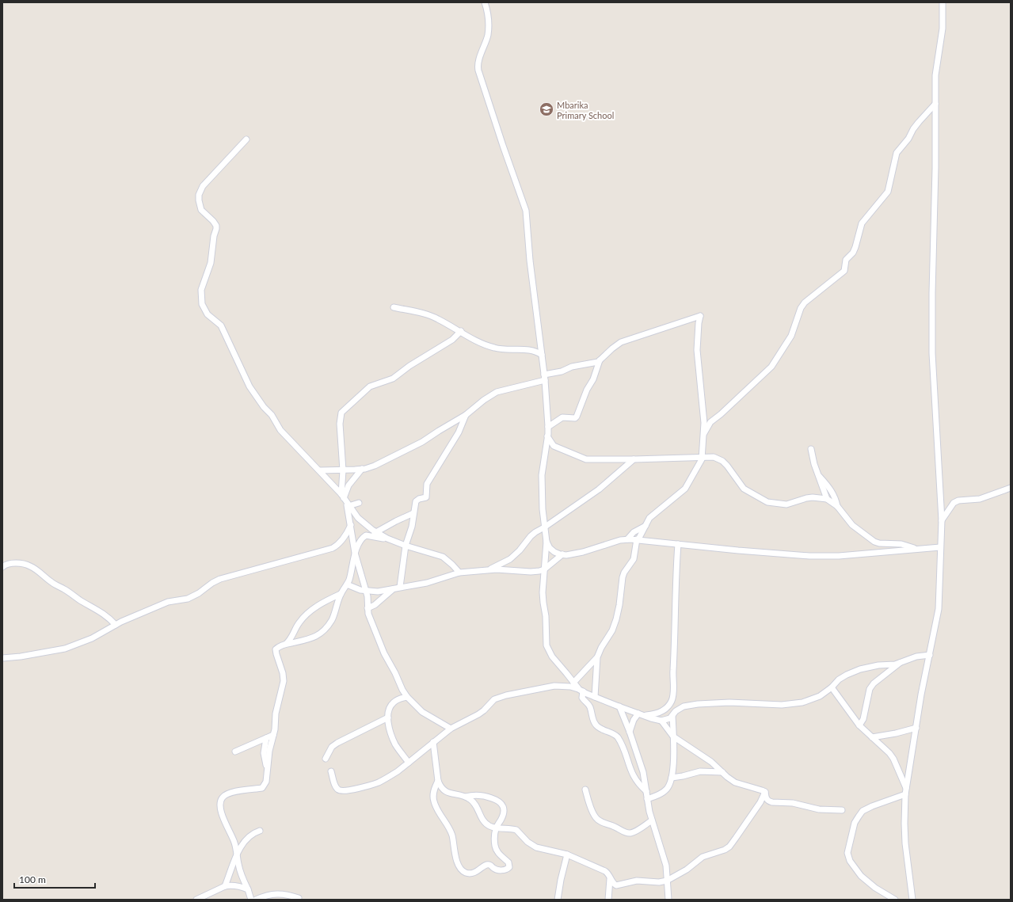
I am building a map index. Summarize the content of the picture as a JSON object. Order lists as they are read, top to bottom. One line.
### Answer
{"places":{"school or university":["Mbarika Primary School"]},"scale_bar":"100 m"}
